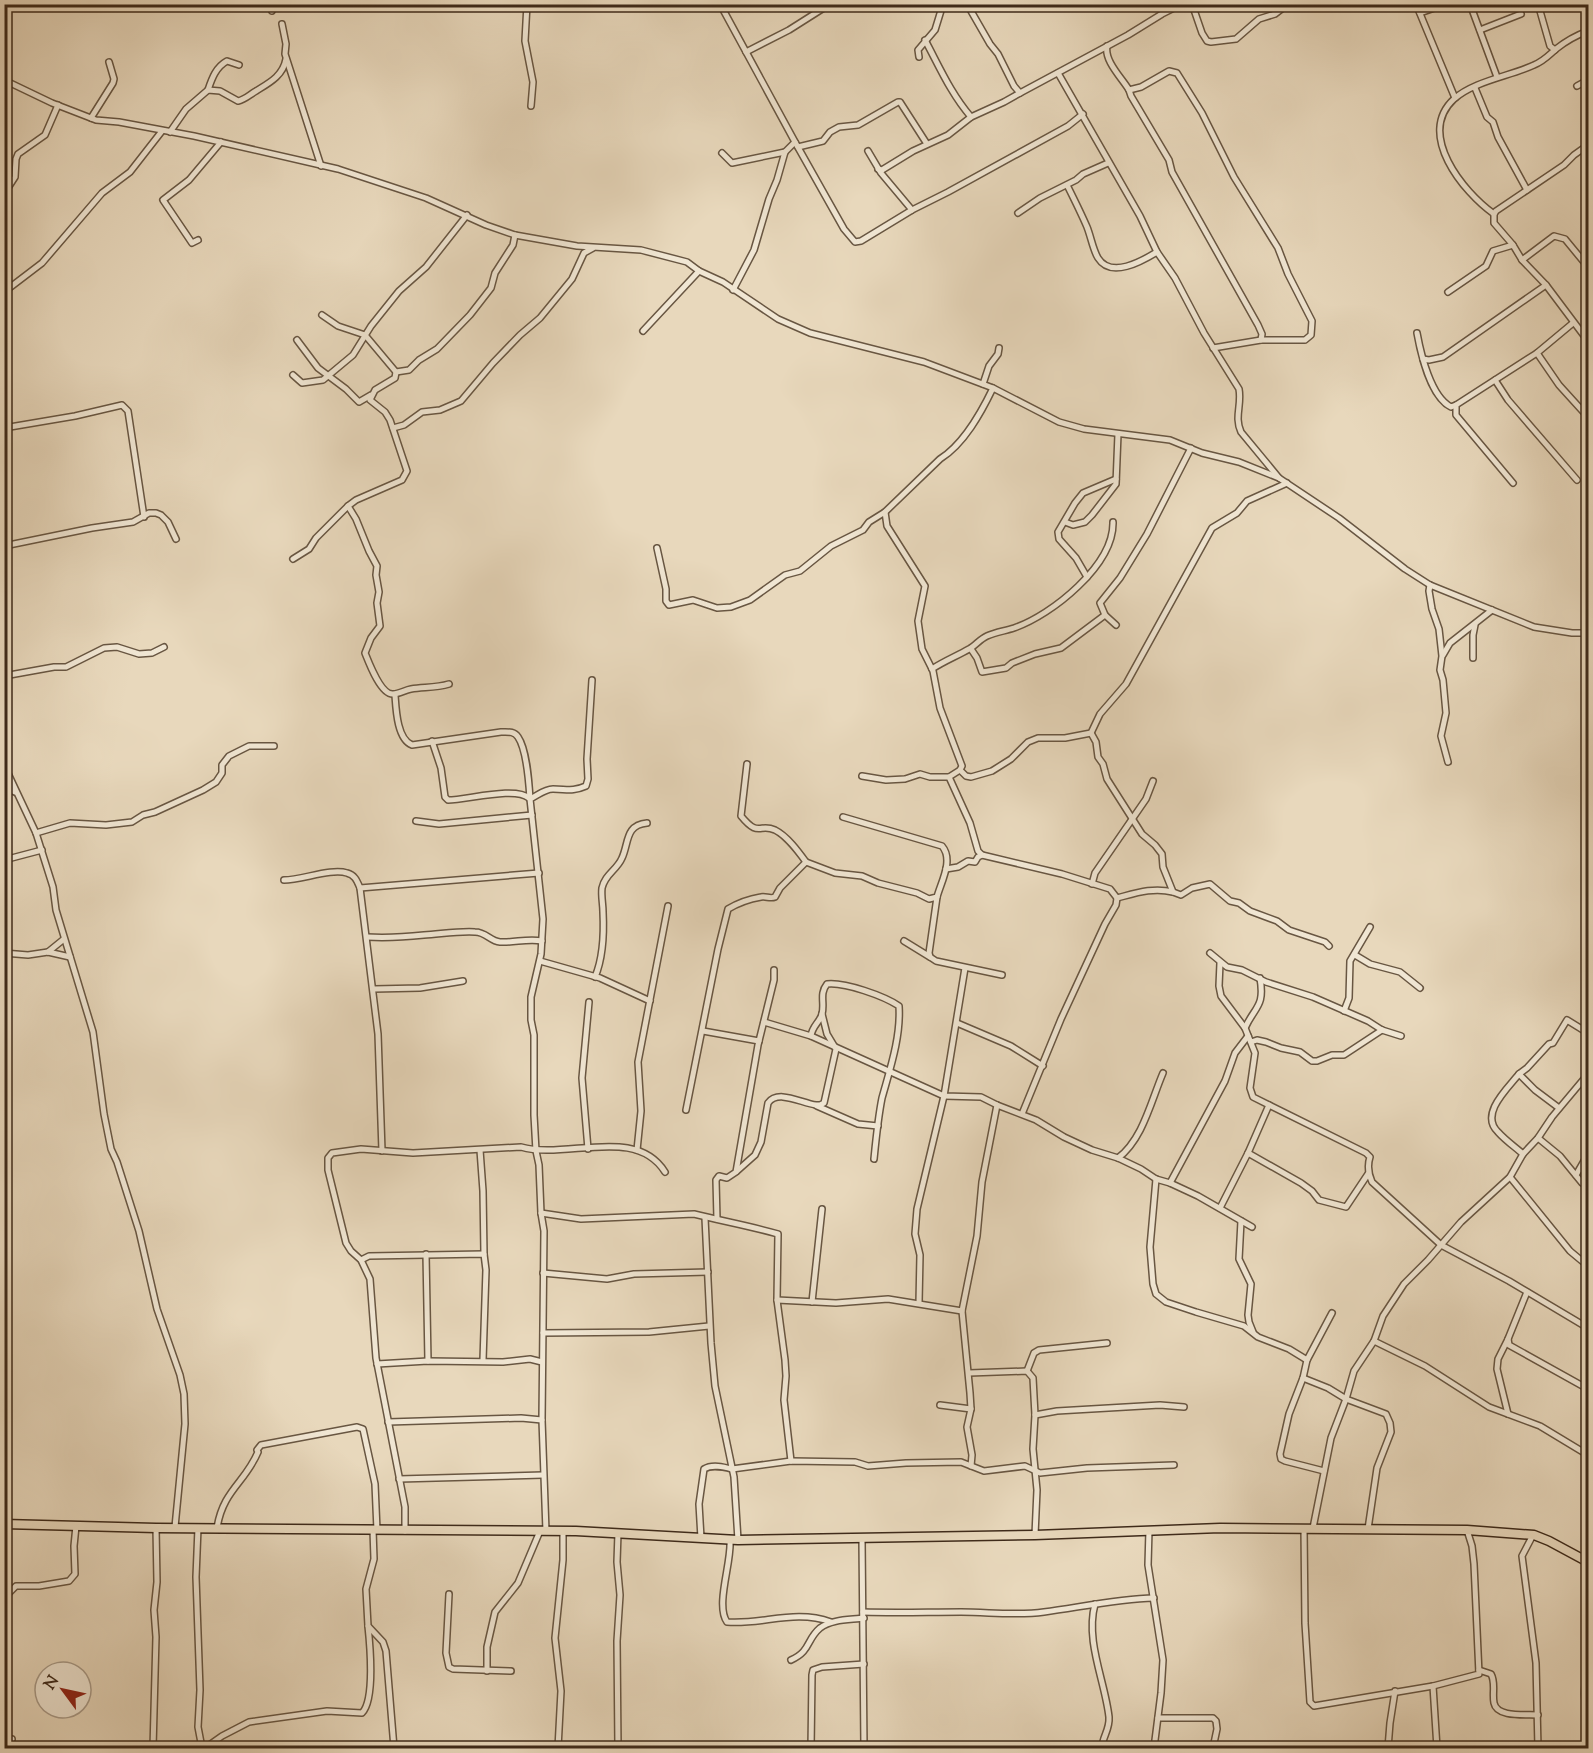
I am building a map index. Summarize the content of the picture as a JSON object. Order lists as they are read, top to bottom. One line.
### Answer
{"north":"top left"}
